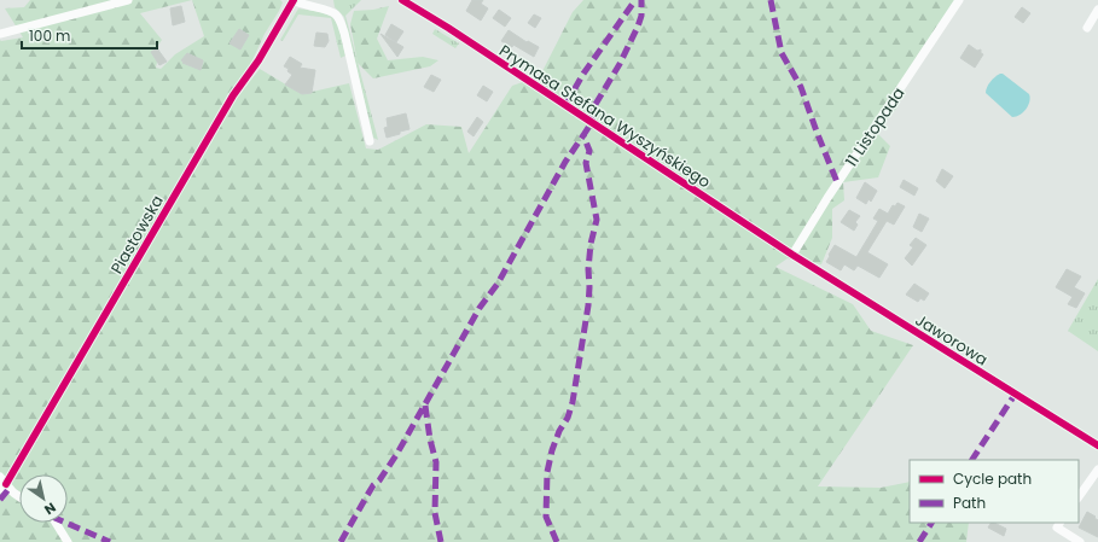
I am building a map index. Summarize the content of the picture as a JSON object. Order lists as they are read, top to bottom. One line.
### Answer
{"streets":{"street":["Prymasa Stefana Wyszyńskiego","11 Listopada","Piastowska","Jaworowa"]},"crossings":[["Prymasa Stefana Wyszyńskiego","11 Listopada"],["Prymasa Stefana Wyszyńskiego","Jaworowa"],["11 Listopada","Jaworowa"]],"legend":["Cycle path","Path"],"scale_bar":"100 m","north":"bottom right"}
